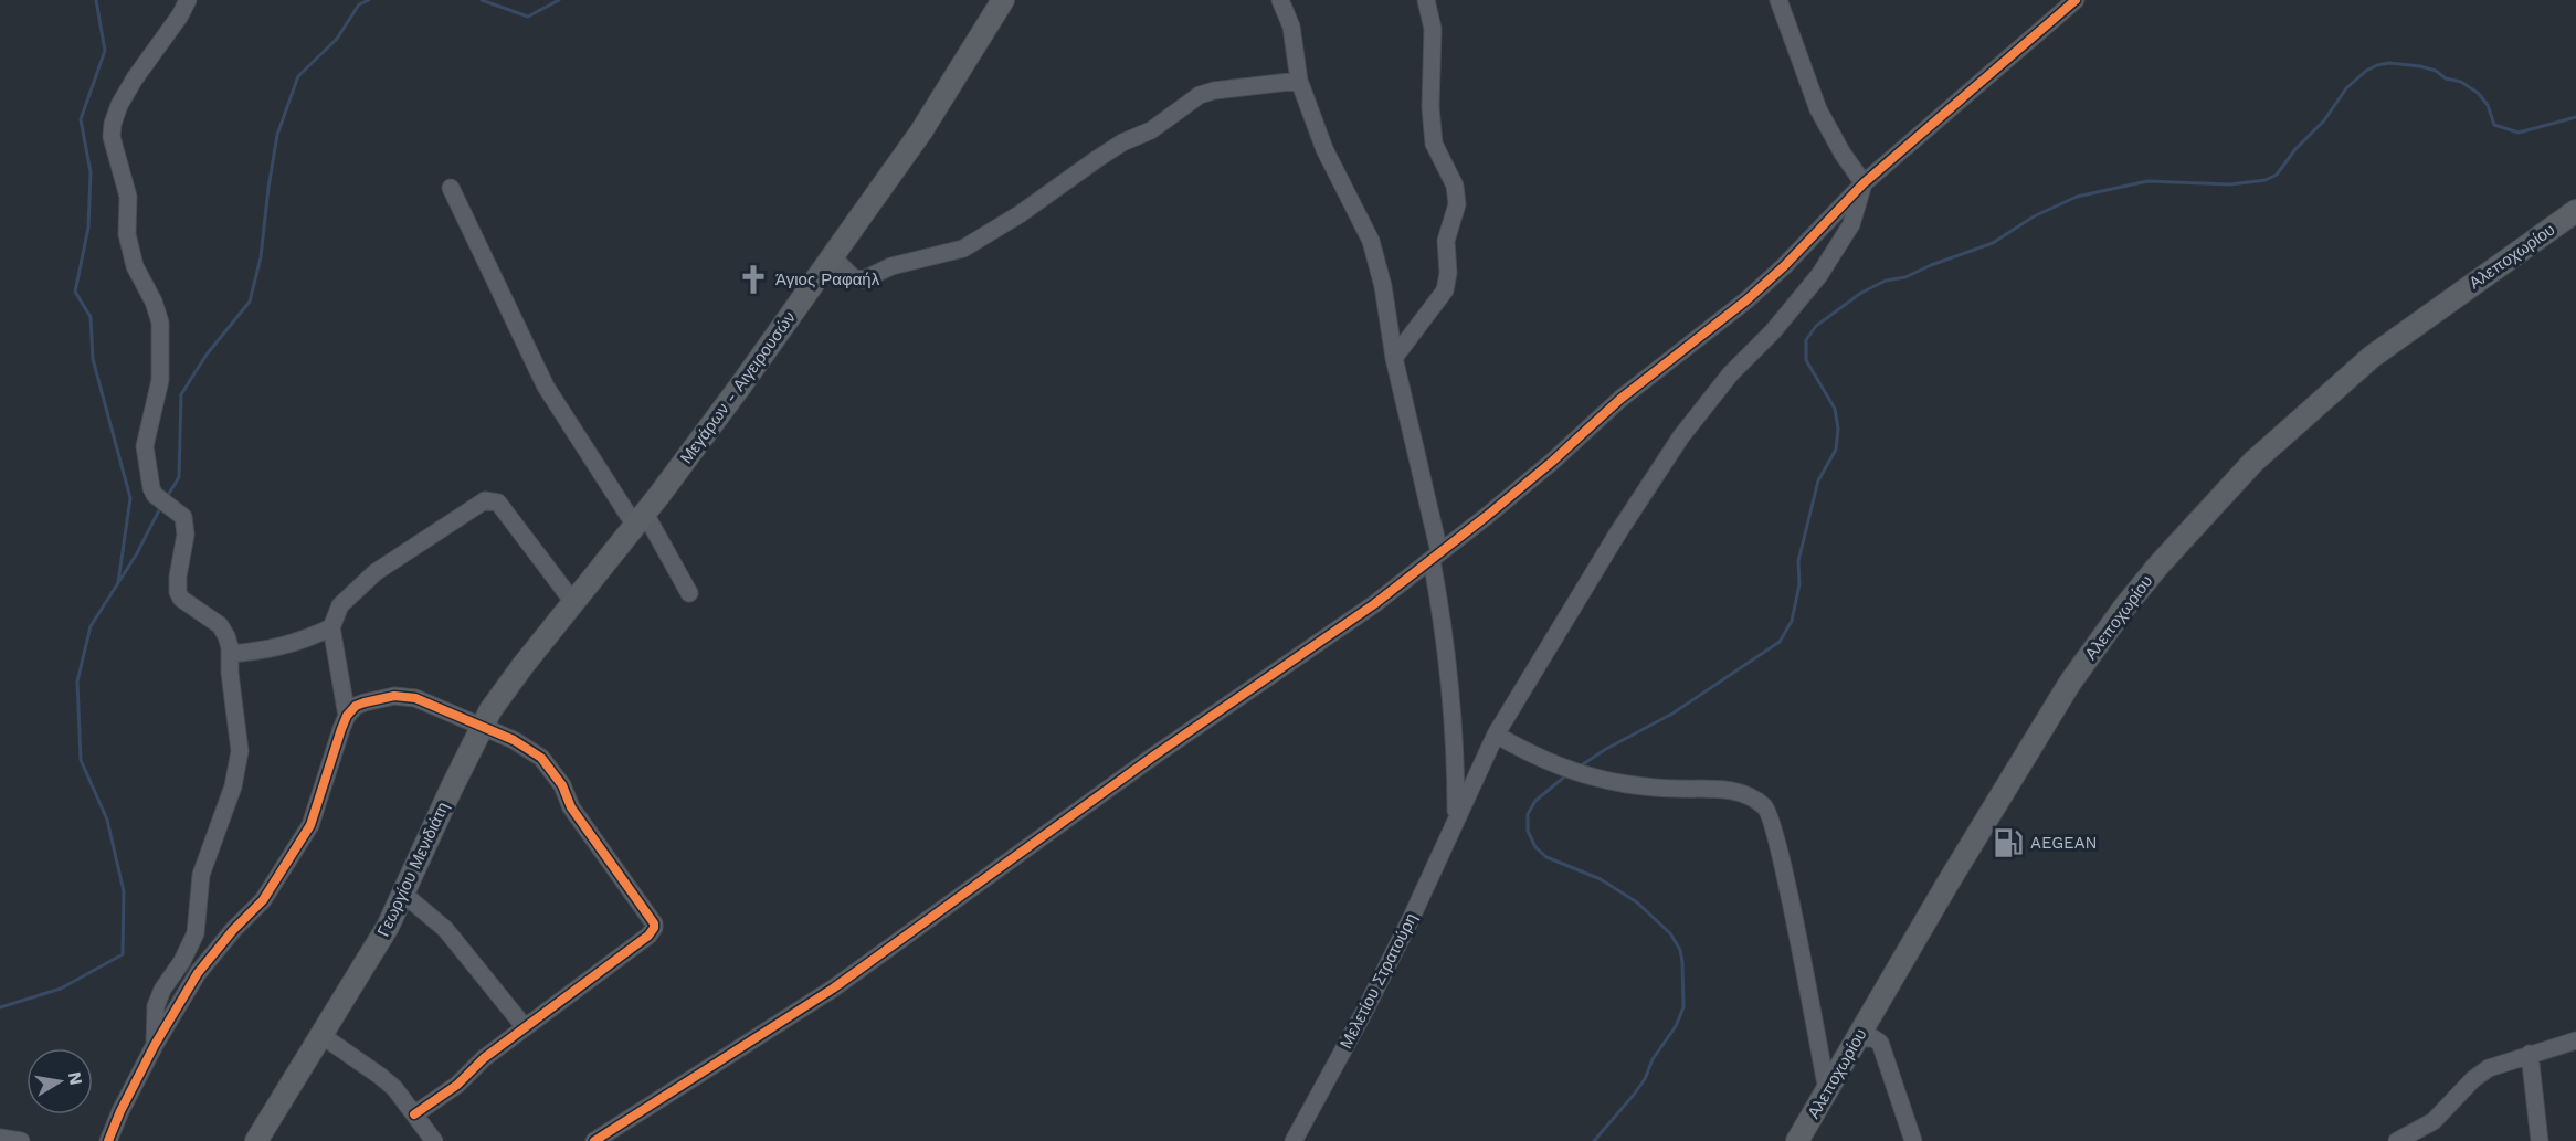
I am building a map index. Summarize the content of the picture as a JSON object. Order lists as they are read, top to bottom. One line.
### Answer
{"streets":{"main road":["Αλεποχωρίου","Μεγάρων - Αιγειρουσών","Γεωργίου Μενιδιάτη"],"street":["Μελετίου Στρατούρη"]},"crossings":[["Μεγάρων - Αιγειρουσών","Γεωργίου Μενιδιάτη"]],"places":{"church":["Άγιος Ραφαήλ"],"fuel station":["AEGEAN"]},"north":"right"}
